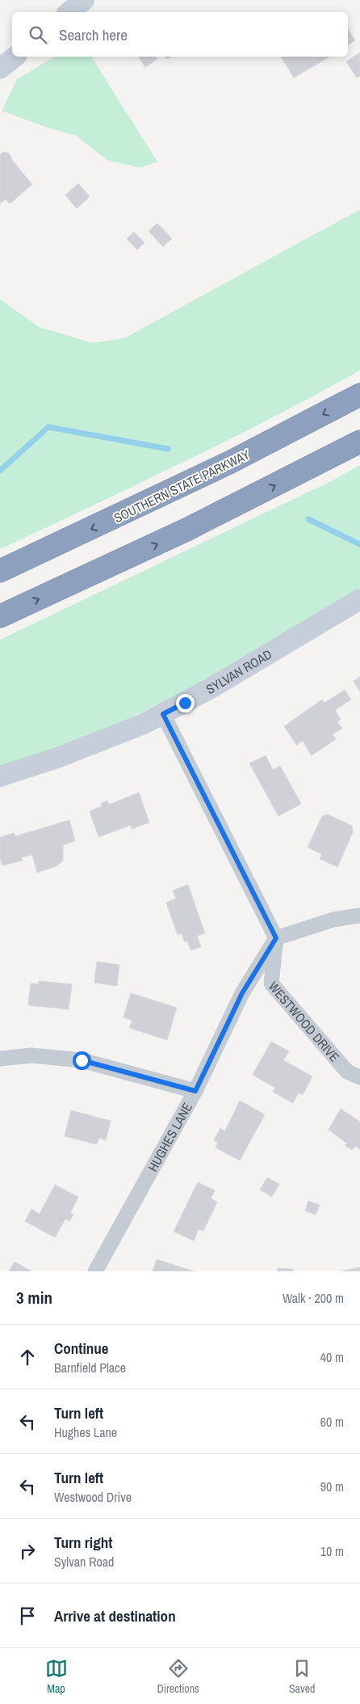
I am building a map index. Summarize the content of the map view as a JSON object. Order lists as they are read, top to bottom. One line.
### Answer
{"streets":{"highway":["SOUTHERN STATE PARKWAY"],"street":["SYLVAN ROAD","WESTWOOD DRIVE","HUGHES LANE"]},"crossings":[["WESTWOOD DRIVE","HUGHES LANE"]],"page":{"search":"Search here","heading":["3 min","Walk · 200 m"],"list":[["Continue","Barnfield Place","40 m"],["Turn left","Hughes Lane","60 m"],["Turn left","Westwood Drive","90 m"],["Turn right","Sylvan Road","10 m"],"Arrive at destination"],"nav":["Map","Directions","Saved"]}}
